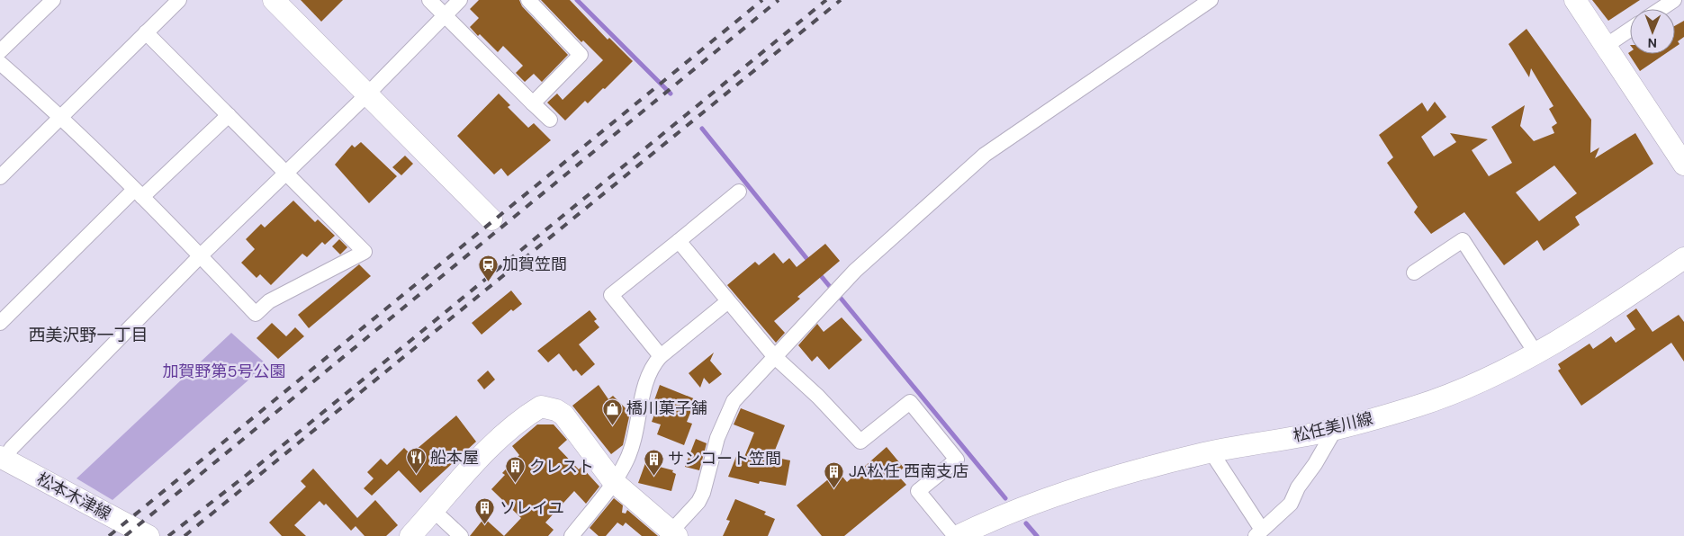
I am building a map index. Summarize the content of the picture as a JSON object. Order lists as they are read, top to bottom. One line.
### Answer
{"streets":{"main road":["松任美川線","松本木津線"]},"districts":["西美沢野一丁目"],"parks":["加賀野第5号公園"],"places":{"station":["加賀笠間"],"shop":["橋川菓子舗"],"restaurant":["船本屋"],"building":["サンコート笠間","クレスト","JA松任 西南支店","ソレイユ"]},"north":"bottom"}
